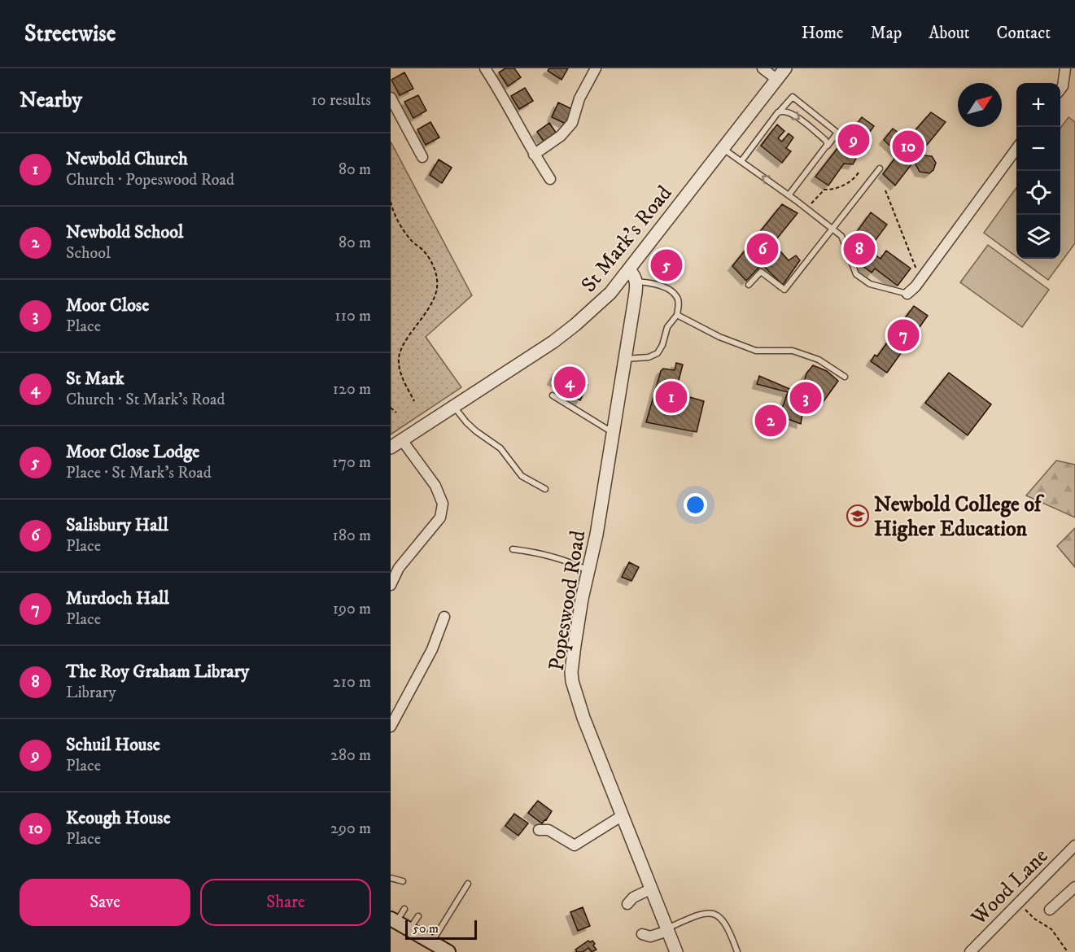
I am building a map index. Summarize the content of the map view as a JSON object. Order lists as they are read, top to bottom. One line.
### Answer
{"streets":{"street":["St Mark's Road","Popeswood Road","Wood Lane"]},"places":{"school or university":["Newbold College of Higher Education"]},"scale_bar":"50 m","north":"top right","page":{"header":"Streetwise","nav":["Home","Map","About","Contact"],"heading":["Nearby","10 results"],"map_buttons":["+","−"],"pins":["9","10","6","8","5","7","4","1","3","2"],"list":[{"mark":"1","name":"Newbold Church","note":"Church · Popeswood Road","value":"80 m"},{"mark":"2","name":"Newbold School","note":"School","value":"80 m"},{"mark":"3","name":"Moor Close","note":"Place","value":"110 m"},{"mark":"4","name":"St Mark","note":"Church · St Mark's Road","value":"120 m"},{"mark":"5","name":"Moor Close Lodge","note":"Place · St Mark's Road","value":"170 m"},{"mark":"6","name":"Salisbury Hall","note":"Place","value":"180 m"},{"mark":"7","name":"Murdoch Hall","note":"Place","value":"190 m"},{"mark":"8","name":"The Roy Graham Library","note":"Library","value":"210 m"},{"mark":"9","name":"Schuil House","note":"Place","value":"280 m"},{"mark":"10","name":"Keough House","note":"Place","value":"290 m"}],"buttons":["Save","Share"],"scale":"50 m"}}
